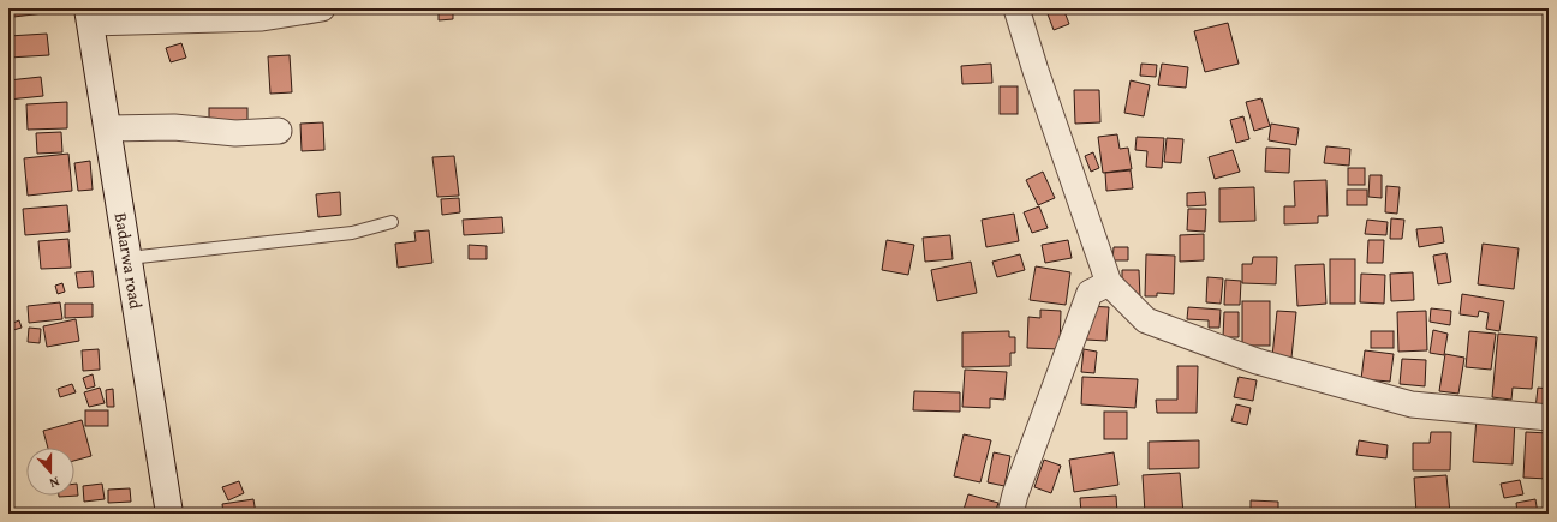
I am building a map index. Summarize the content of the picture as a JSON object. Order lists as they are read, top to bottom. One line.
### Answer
{"streets":{"main road":["Badarwa road"]},"north":"bottom"}
